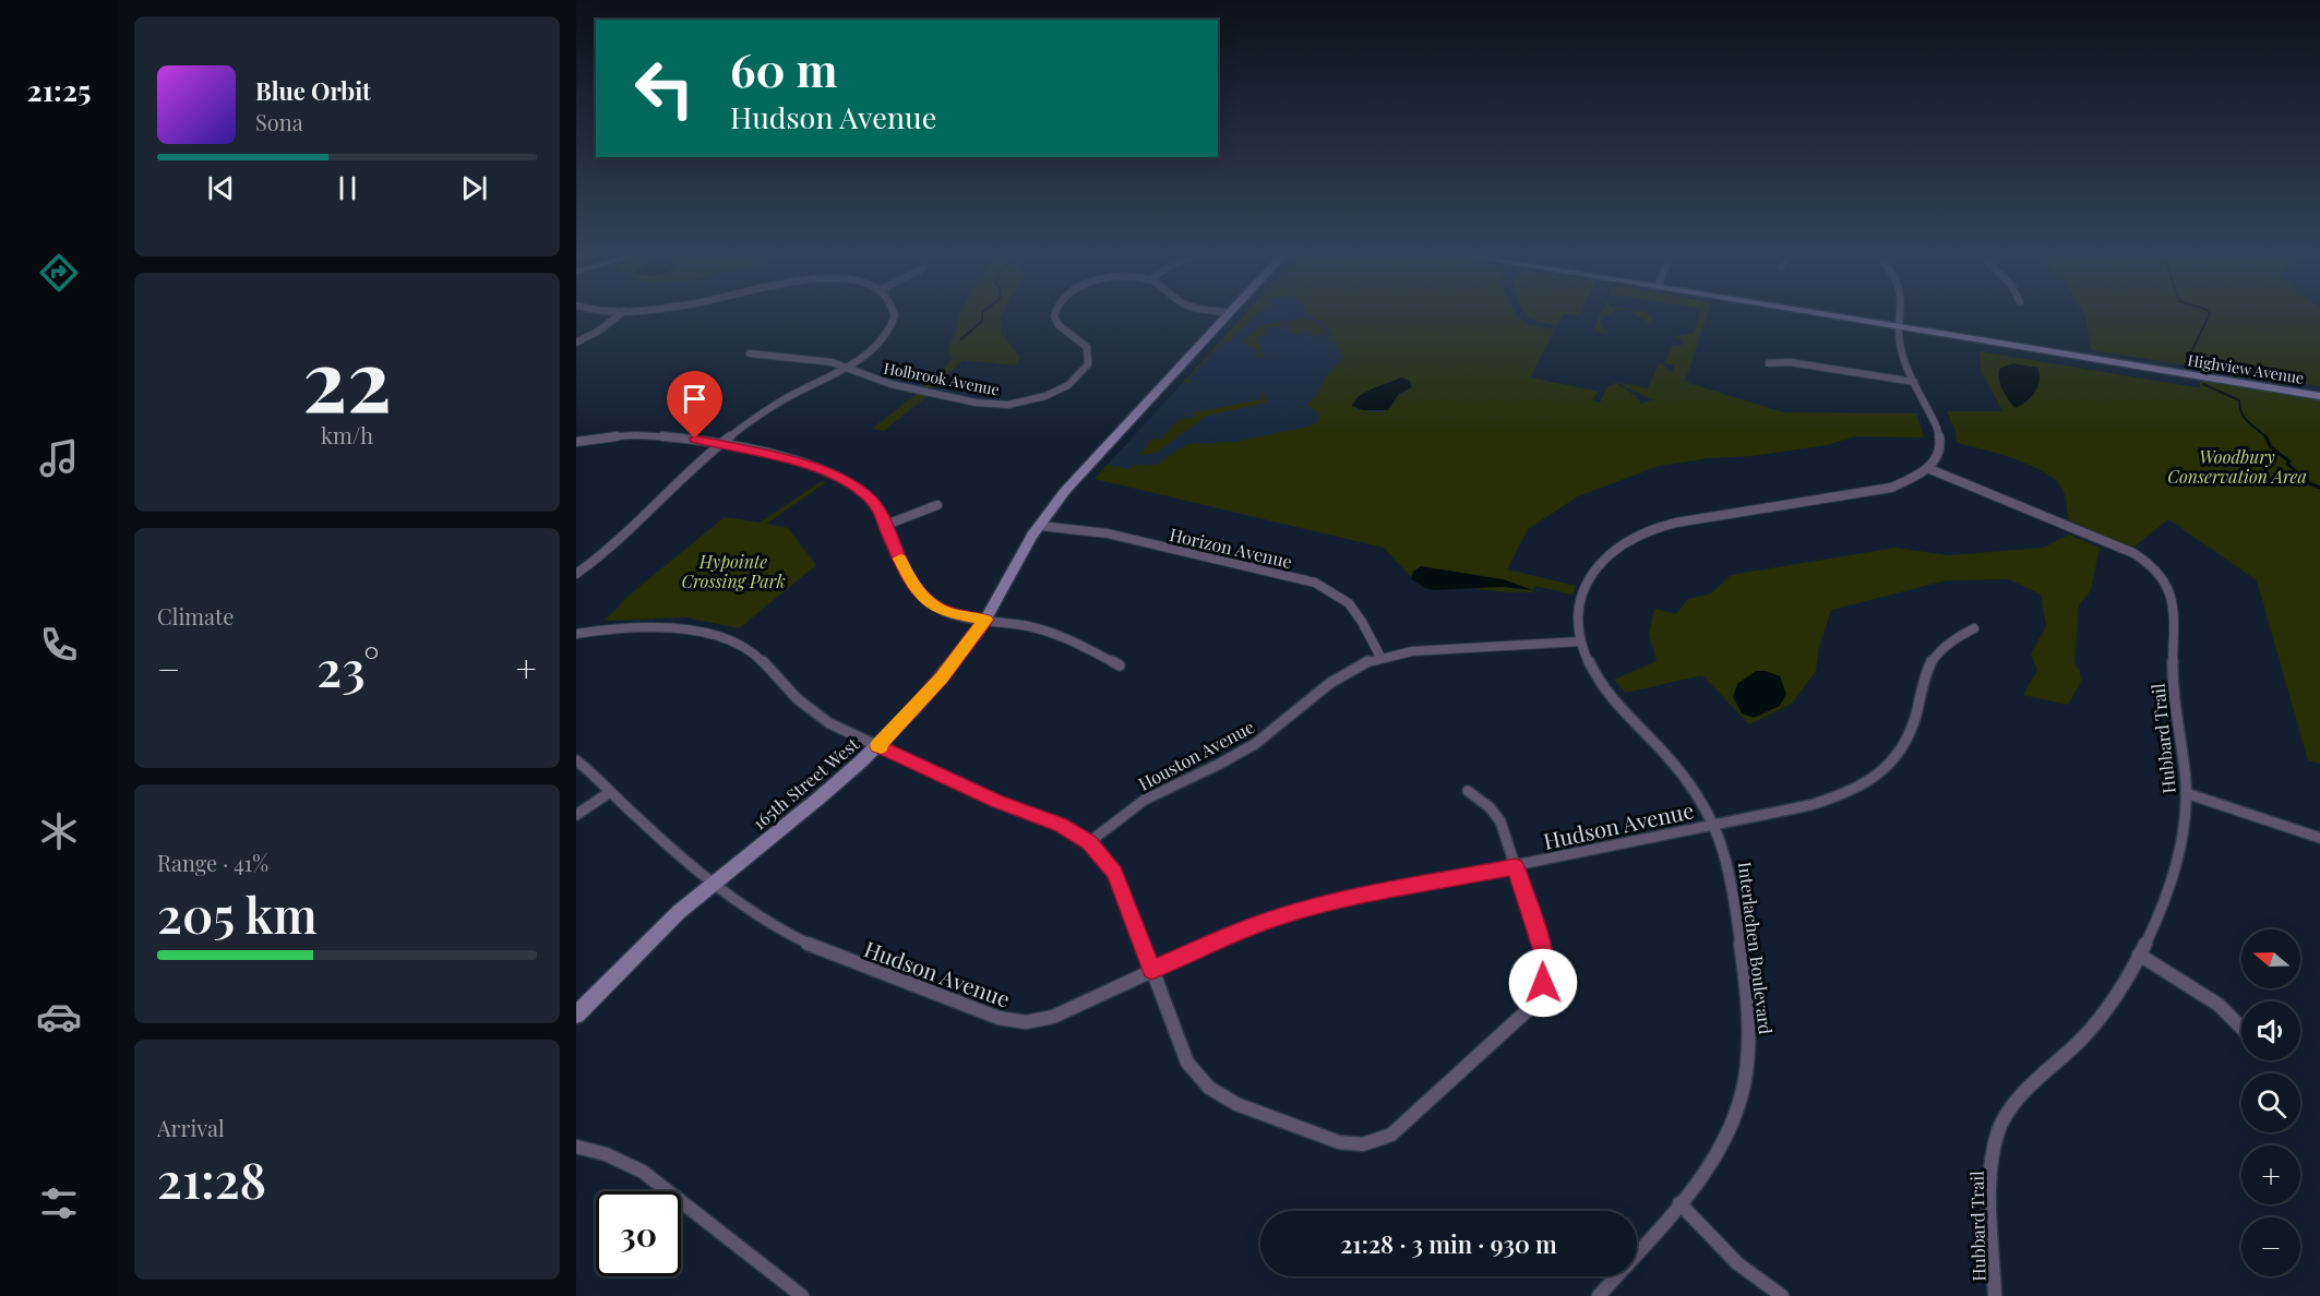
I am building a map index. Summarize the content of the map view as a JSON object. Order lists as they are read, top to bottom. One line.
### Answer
{"streets":{"street":["Highview Avenue","Holbrook Avenue","Horizon Avenue","Hubbard Trail","Houston Avenue","165th Street West","Hudson Avenue","Interlachen Boulevard"]},"crossings":[["Horizon Avenue","Houston Avenue"],["Horizon Avenue","165th Street West"],["Hubbard Trail","Interlachen Boulevard"],["Houston Avenue","Interlachen Boulevard"],["165th Street West","Hudson Avenue"],["Hudson Avenue","Interlachen Boulevard"]],"parks":["Woodbury Conservation Area","Hypointe Crossing Park"],"north":"left","page":{"tabs":"21:25","turn":["60 m","Hudson Avenue"],"song":["Blue Orbit","Sona"],"tile":[["22","km/h"],"Climate",["Range · 41%","205 km"],["Arrival","21:28"]],"heat":["−","23°","+"],"map_buttons":["+","−"],"limit":"30","trip":"21:28 · 3 min · 930 m"}}
